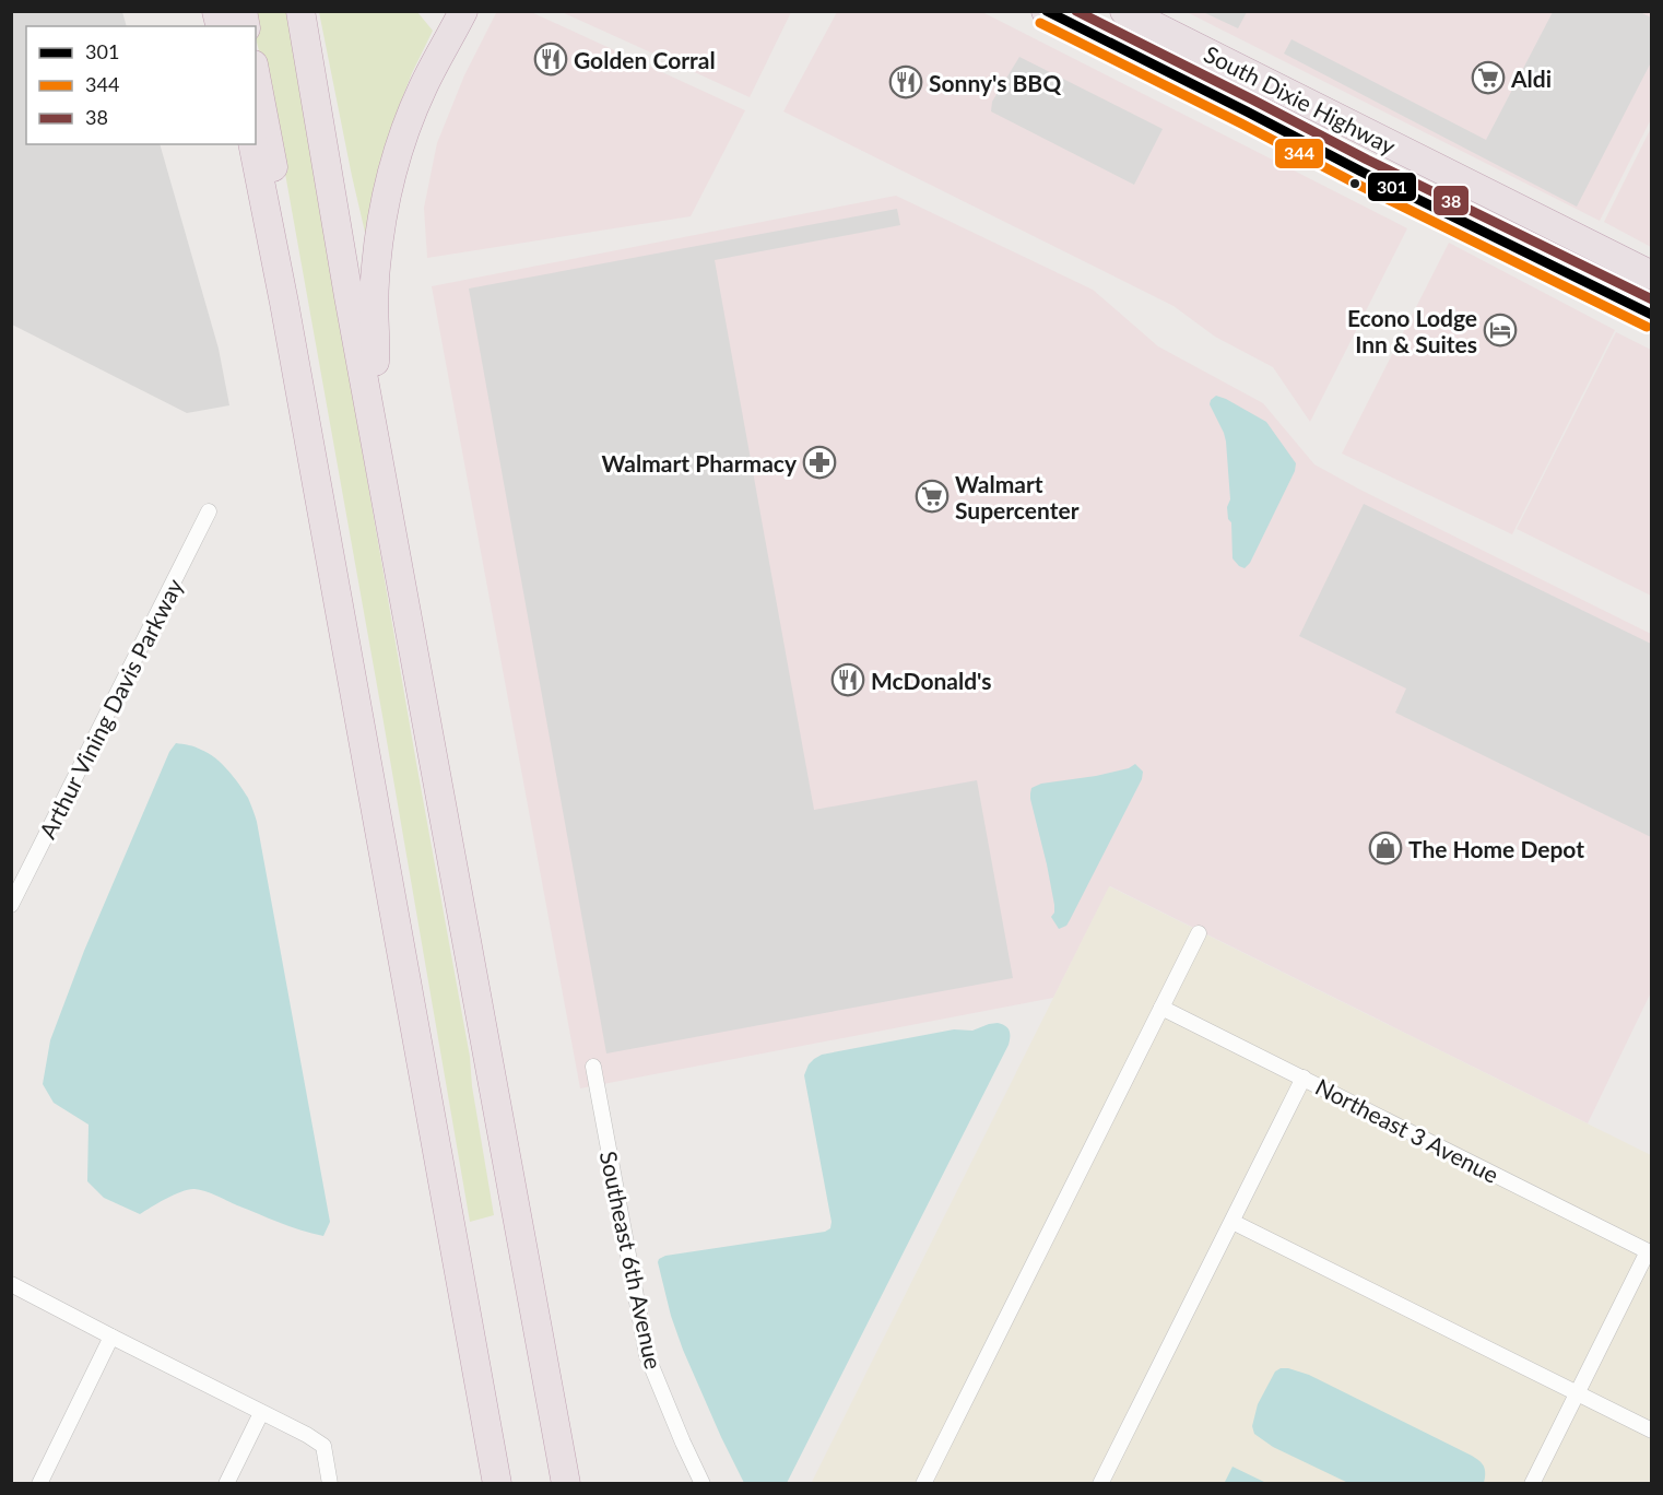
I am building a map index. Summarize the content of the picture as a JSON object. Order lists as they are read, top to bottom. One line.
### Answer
{"streets":{"highway":["South Dixie Highway"],"street":["Arthur Vining Davis Parkway","Northeast 3 Avenue","Southeast 6th Avenue"]},"places":{"restaurant":["Golden Corral","Sonny's BBQ","McDonald's"],"supermarket":["Aldi","Walmart Supercenter"],"hotel":["Econo Lodge Inn & Suites"],"pharmacy":["Walmart Pharmacy"],"shop":["The Home Depot"]},"lines":["transit line 301","transit line 38","transit line 344"],"legend":["301","344","38"]}
